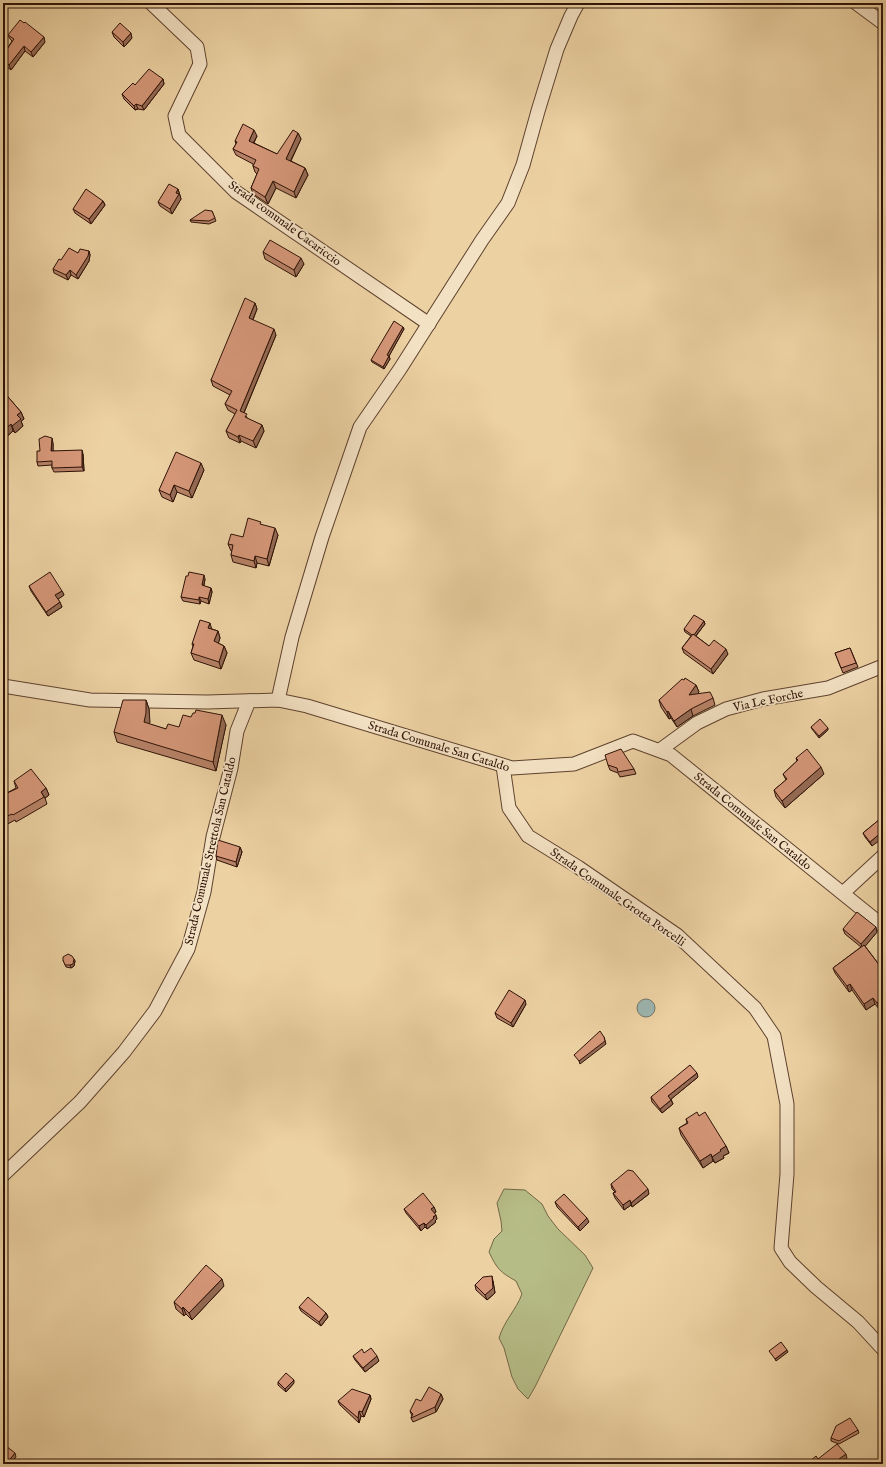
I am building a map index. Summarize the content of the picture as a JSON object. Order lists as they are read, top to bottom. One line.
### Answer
{"streets":{"street":["Strada comunale Cacariccio","Via Le Forche","Strada Comunale San Cataldo","Strada Comunale Strettola San Cataldo","Strada Comunale Grotta Porcelli"]},"crossings":[["Via Le Forche","Strada Comunale San Cataldo"],["Strada Comunale San Cataldo","Strada Comunale Strettola San Cataldo"],["Strada Comunale San Cataldo","Strada Comunale Grotta Porcelli"]]}
